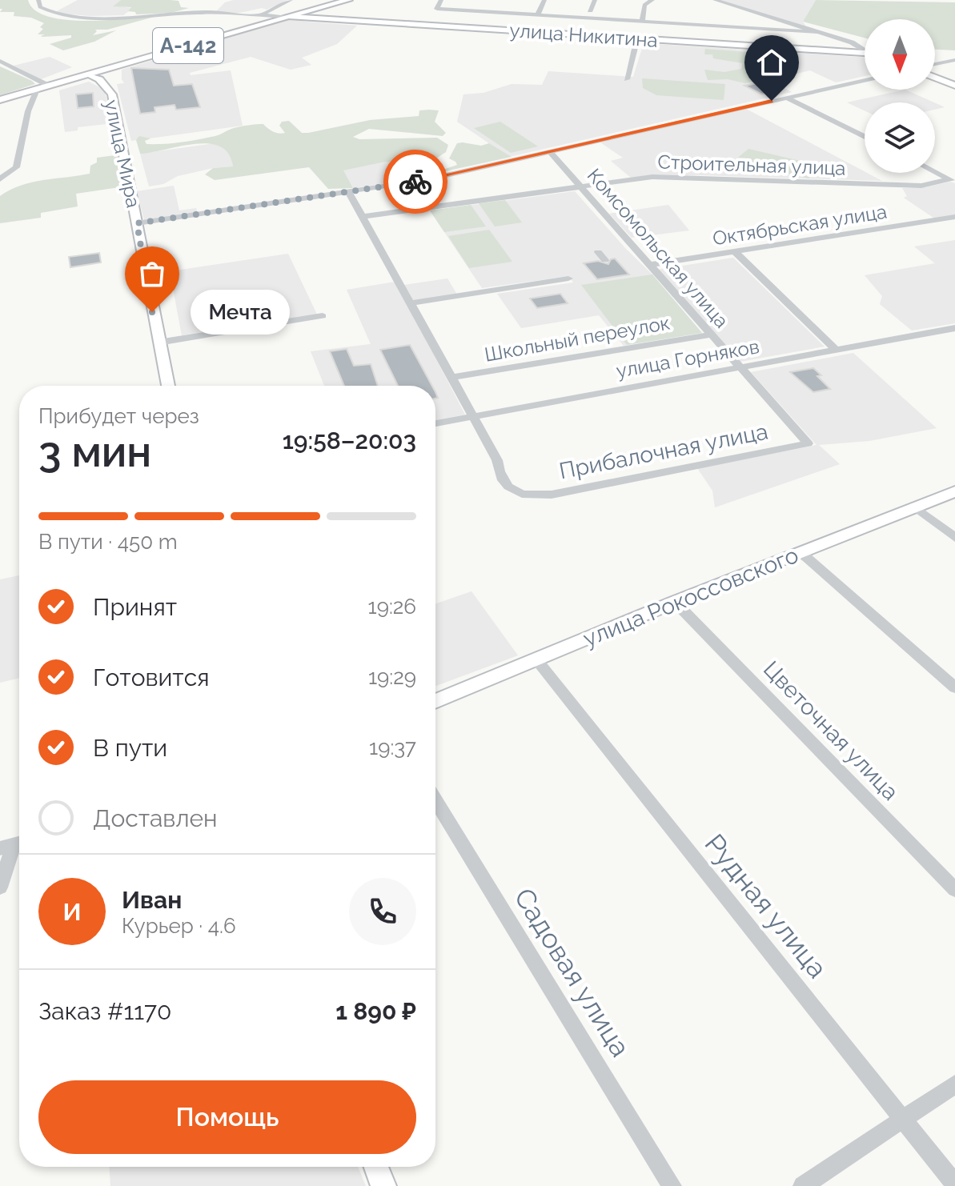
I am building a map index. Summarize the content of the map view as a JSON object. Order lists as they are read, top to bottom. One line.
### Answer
{"streets":{"highway":["А-142"],"main road":["улица Никитина","улица Мира","улица Рокоссовского"],"street":["Строительная улица","Октябрьская улица","Комсомольская улица","Школьный переулок","улица Горняков","Прибалочная улица","Цветочная улица","Рудная улица","Садовая улица"]},"crossings":[["улица Никитина","А-142"],["А-142","улица Мира"],["Строительная улица","Комсомольская улица"],["Октябрьская улица","Комсомольская улица"],["Комсомольская улица","Школьный переулок"],["Комсомольская улица","улица Горняков"],["Комсомольская улица","Прибалочная улица"],["улица Горняков","Прибалочная улица"],["улица Рокоссовского","Цветочная улица"],["улица Рокоссовского","Рудная улица"]],"places":["Мечта"],"north":"bottom","page":{"bubble":"Мечта","heading":["3 мин","Прибудет через","19:58–20:03"],"panel":["Иван","Курьер · 4.6","Заказ #1170","1 890 ₽"],"bar":"В пути · 450 m","list":[["Принят","19:26"],["Готовится","19:29"],["В пути","19:37"],"Доставлен"],"round":"И","buttons":"Помощь"}}
